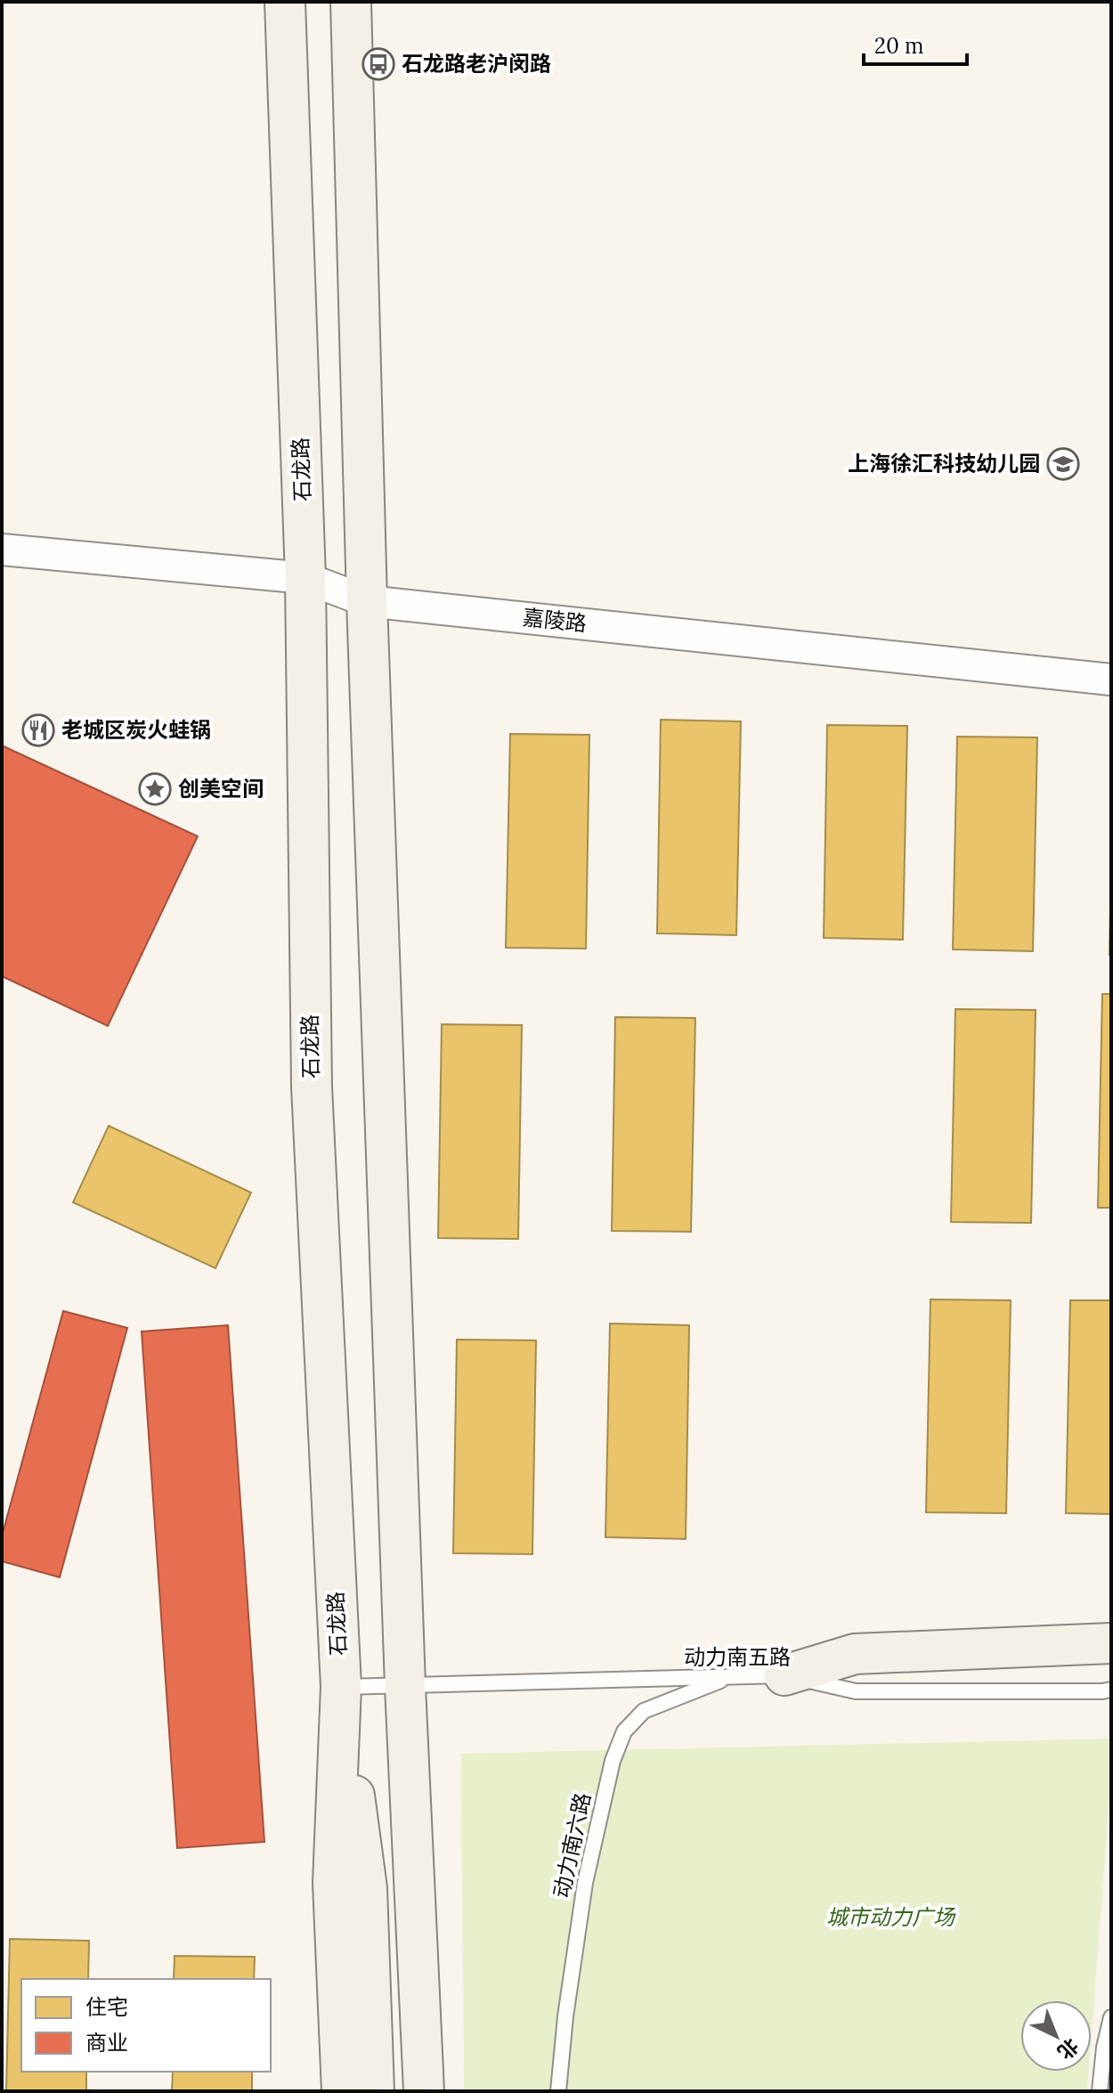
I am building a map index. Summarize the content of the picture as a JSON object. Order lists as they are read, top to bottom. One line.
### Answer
{"streets":{"main road":["石龙路"],"street":["嘉陵路"],"lane":["动力南五路","动力南六路"]},"crossings":[["石龙路","嘉陵路"],["石龙路","动力南五路"],["动力南五路","动力南六路"]],"parks":["城市动力广场"],"places":{"bus stop":["石龙路老沪闵路"],"school or university":["上海徐汇科技幼儿园"],"restaurant":["老城区炭火蛙锅"],"place":["创美空间"]},"legend":["住宅","商业"],"scale_bar":"20 m","north":"bottom right"}
